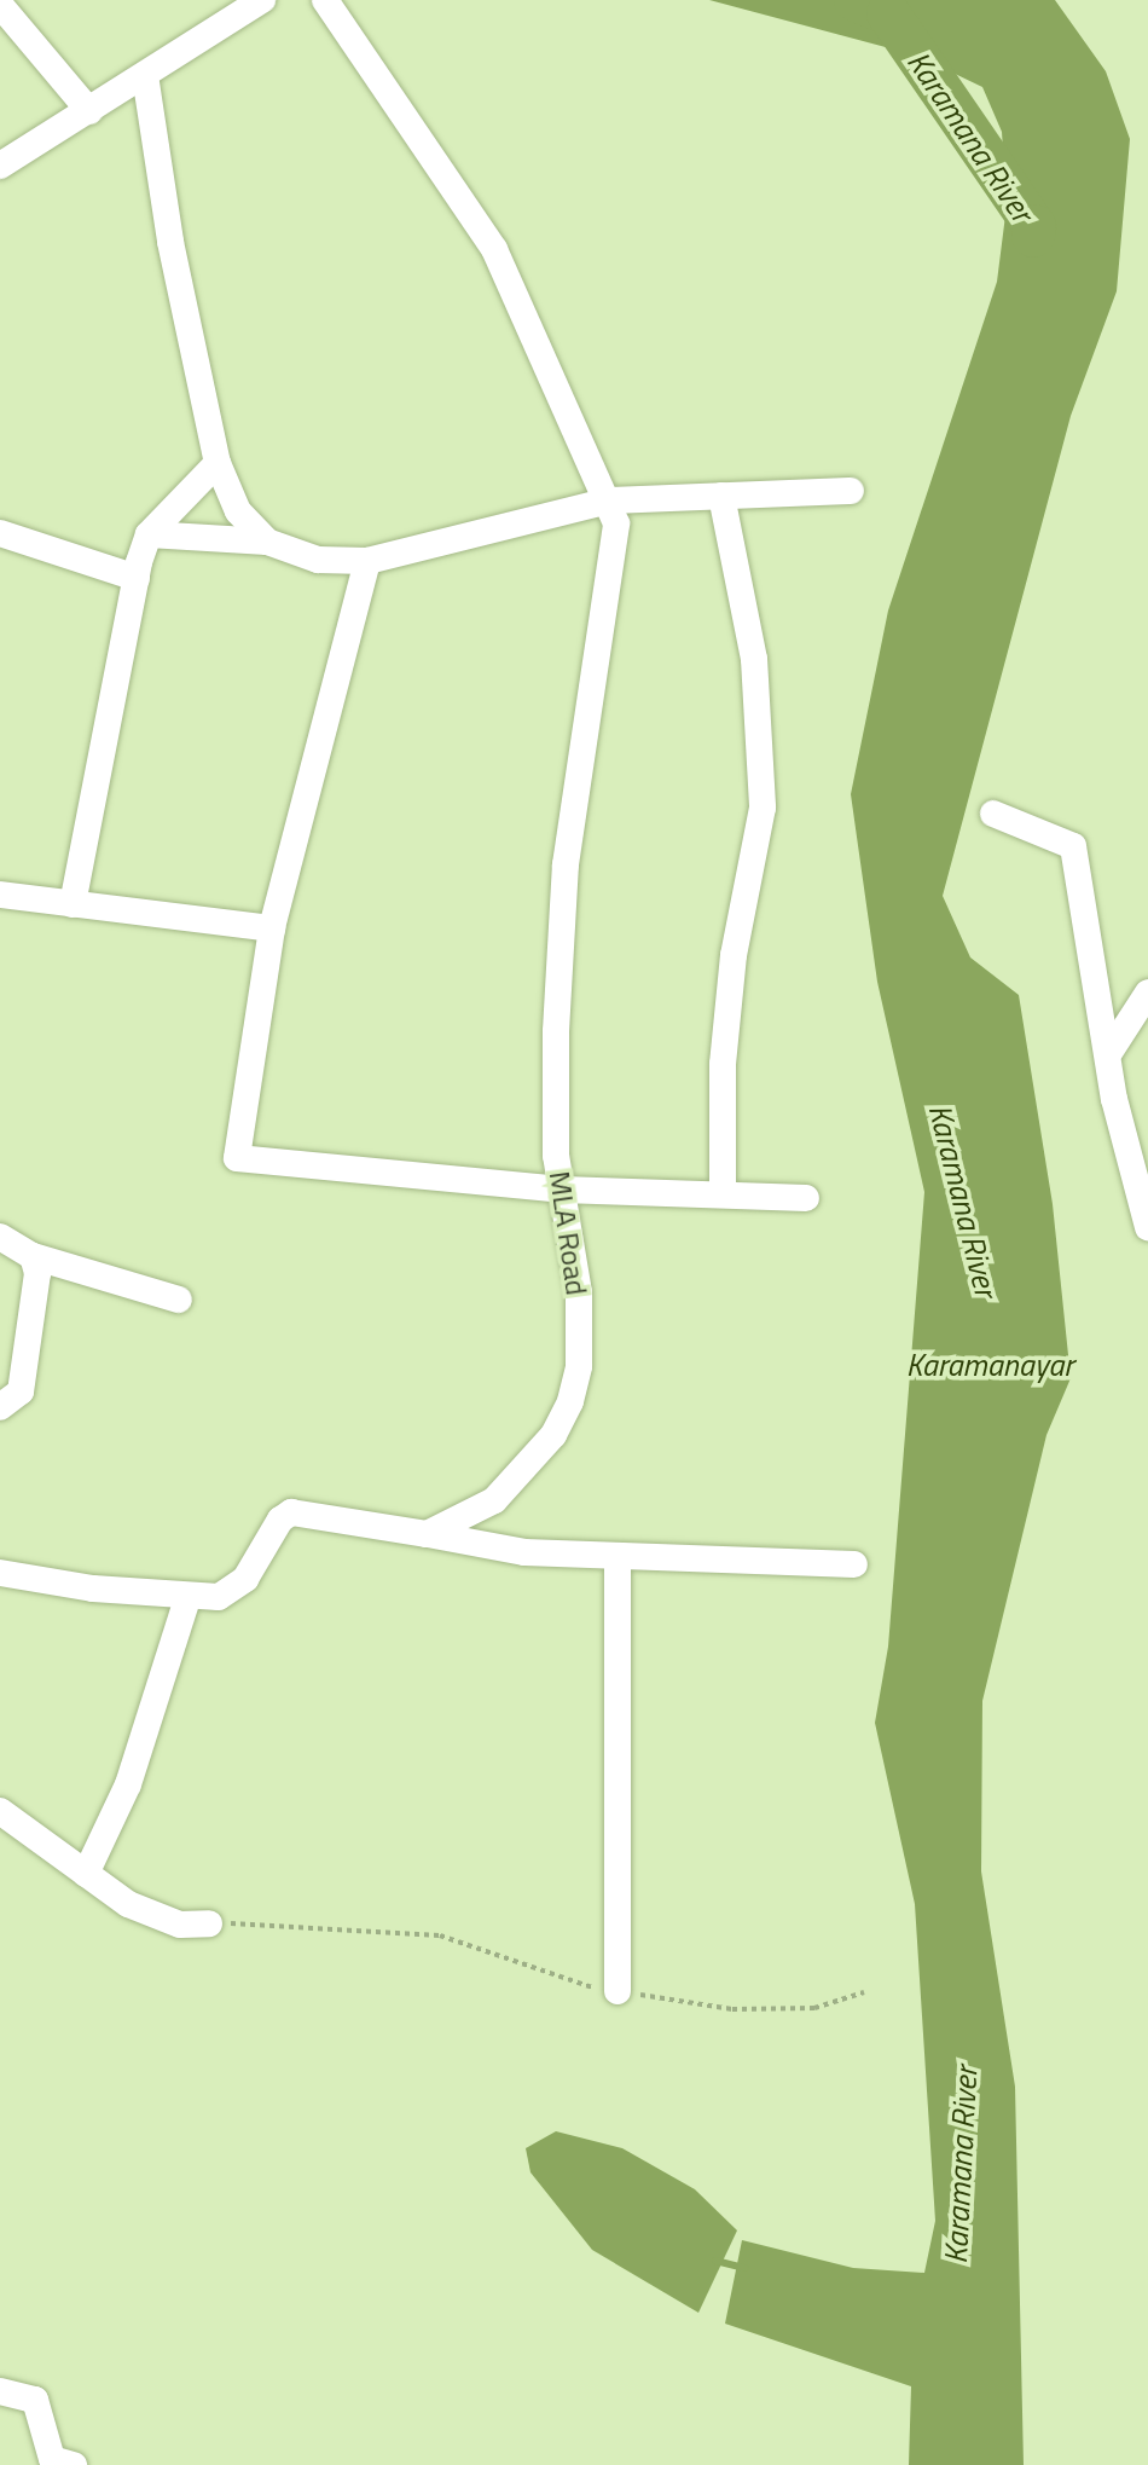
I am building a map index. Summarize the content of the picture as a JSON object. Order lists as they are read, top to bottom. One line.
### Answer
{"streets":{"street":["MLA Road"]},"water":["Karamana River","Karamanayar"]}
